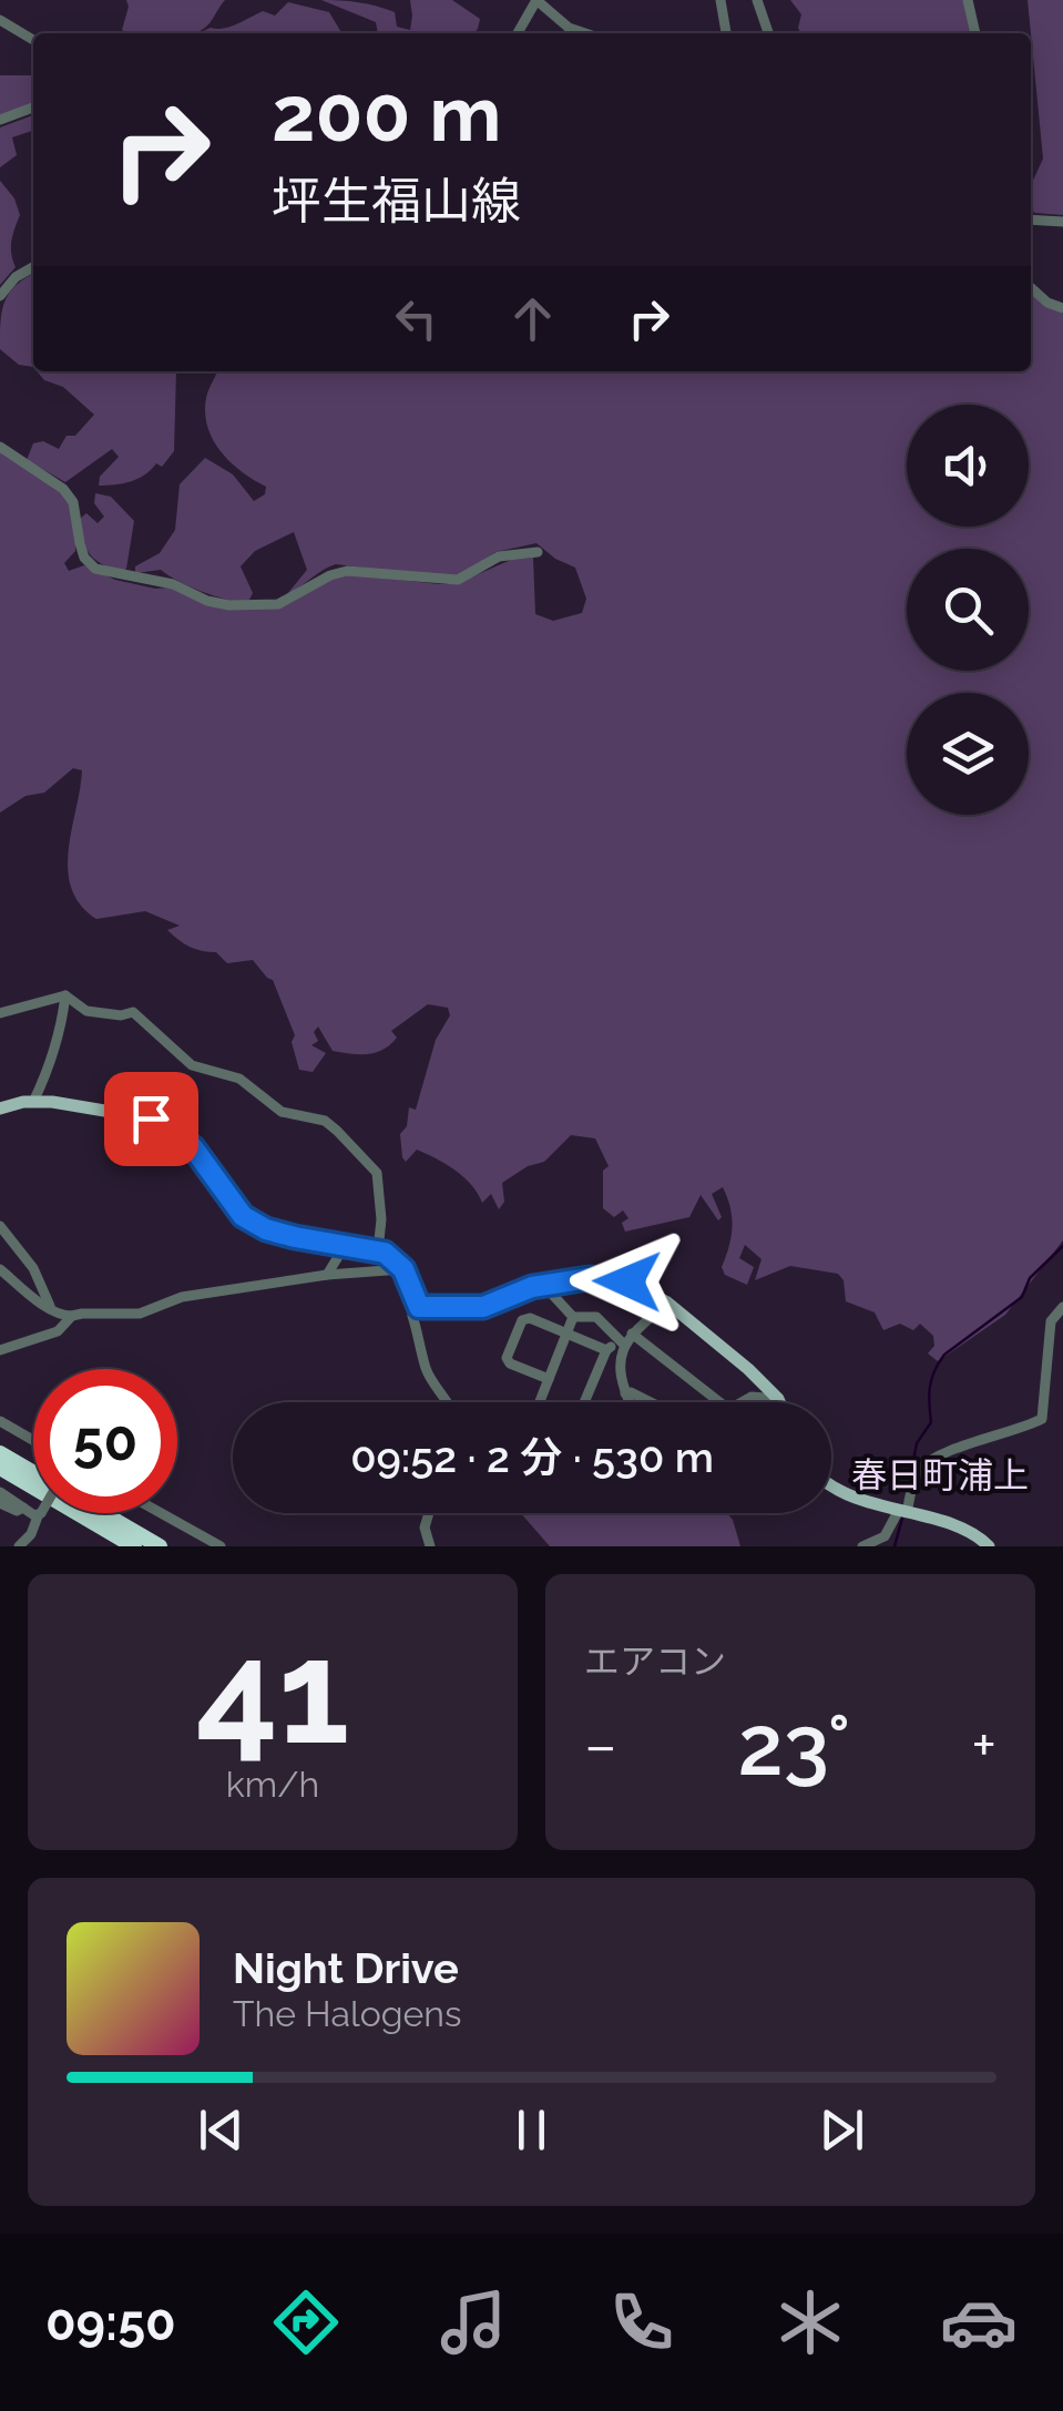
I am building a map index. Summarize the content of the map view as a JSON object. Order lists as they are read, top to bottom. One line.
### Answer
{"districts":["春日町浦上"],"page":{"turn":["200 m","坪生福山線"],"limit":"50","trip":"09:52 · 2 分 · 530 m","tile":[["41","km/h"],"エアコン"],"heat":["−","23°","+"],"song":["Night Drive","The Halogens"],"tabs":"09:50"}}
